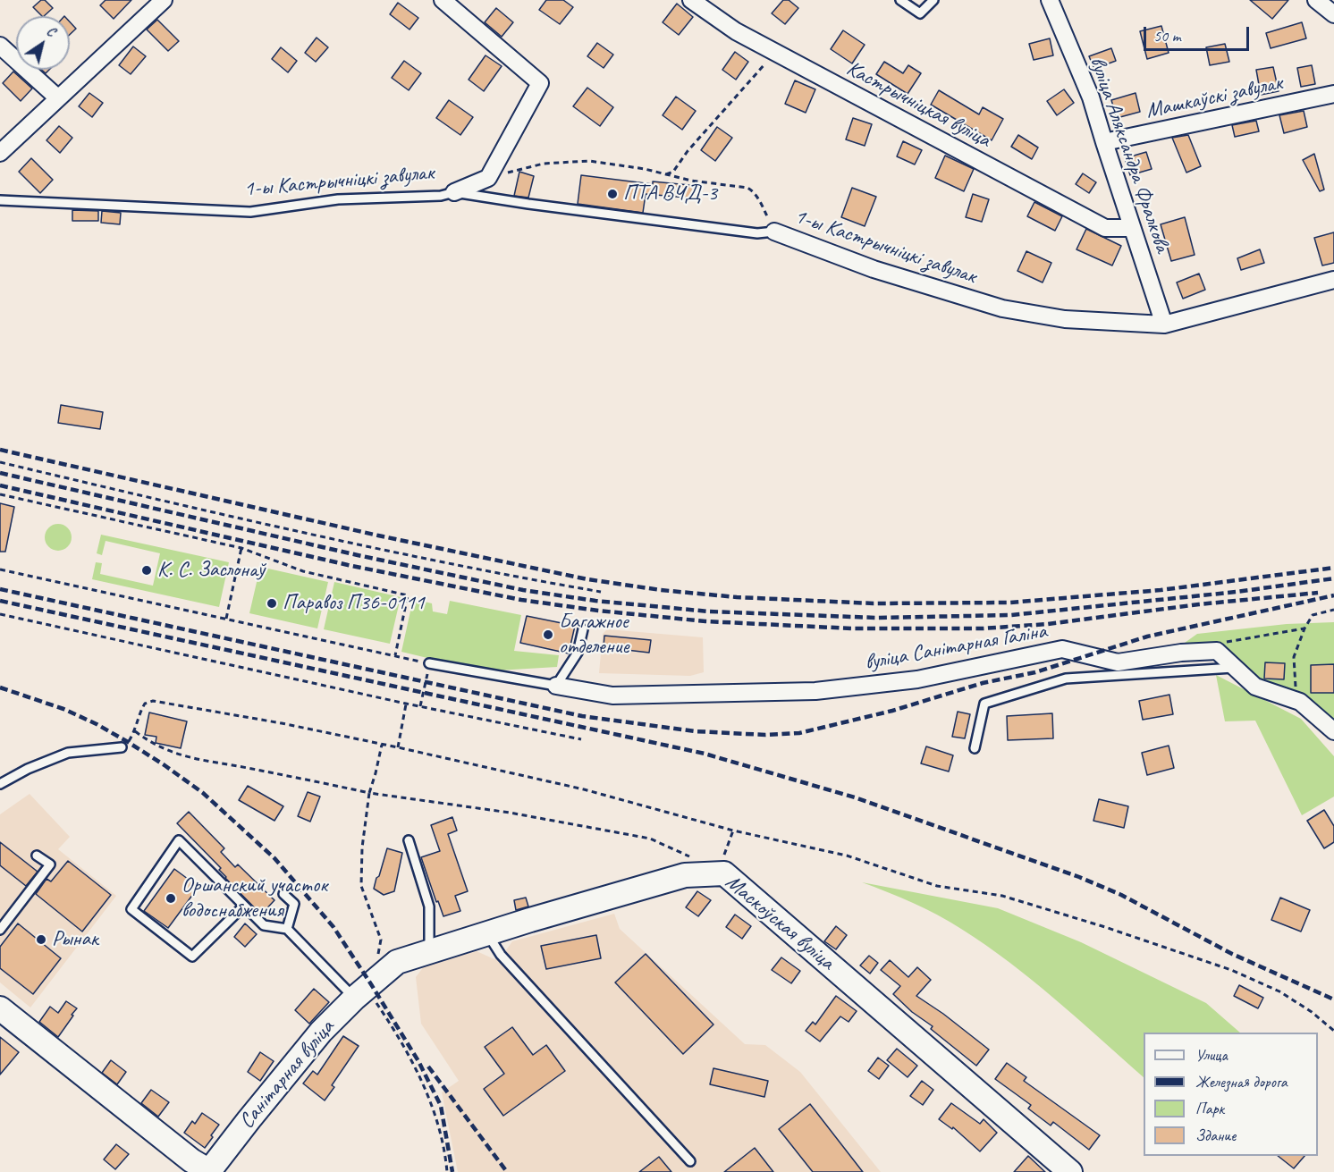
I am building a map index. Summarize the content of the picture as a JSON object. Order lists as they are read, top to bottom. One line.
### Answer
{"streets":{"street":["Машкаўскі завулак","Кастрычніцкая вуліца","вуліца Аляксандра Фралкова","1-ы Кастрычніцкі завулак","вуліца Санітарная Галіна","Маскоўская вуліца","Санітарная вуліца"]},"crossings":[["Машкаўскі завулак","вуліца Аляксандра Фралкова"],["Кастрычніцкая вуліца","вуліца Аляксандра Фралкова"],["вуліца Аляксандра Фралкова","1-ы Кастрычніцкі завулак"],["Маскоўская вуліца","Санітарная вуліца"]],"places":["ПТА ВЧД-3","К. С. Заслонаў","Паравоз П36-0111","Багажное отделение","Оршанский участок водоснабжения","Рынак"],"legend":["Улица","Железная дорога","Парк","Здание"],"scale_bar":"50 m","north":"top right"}
